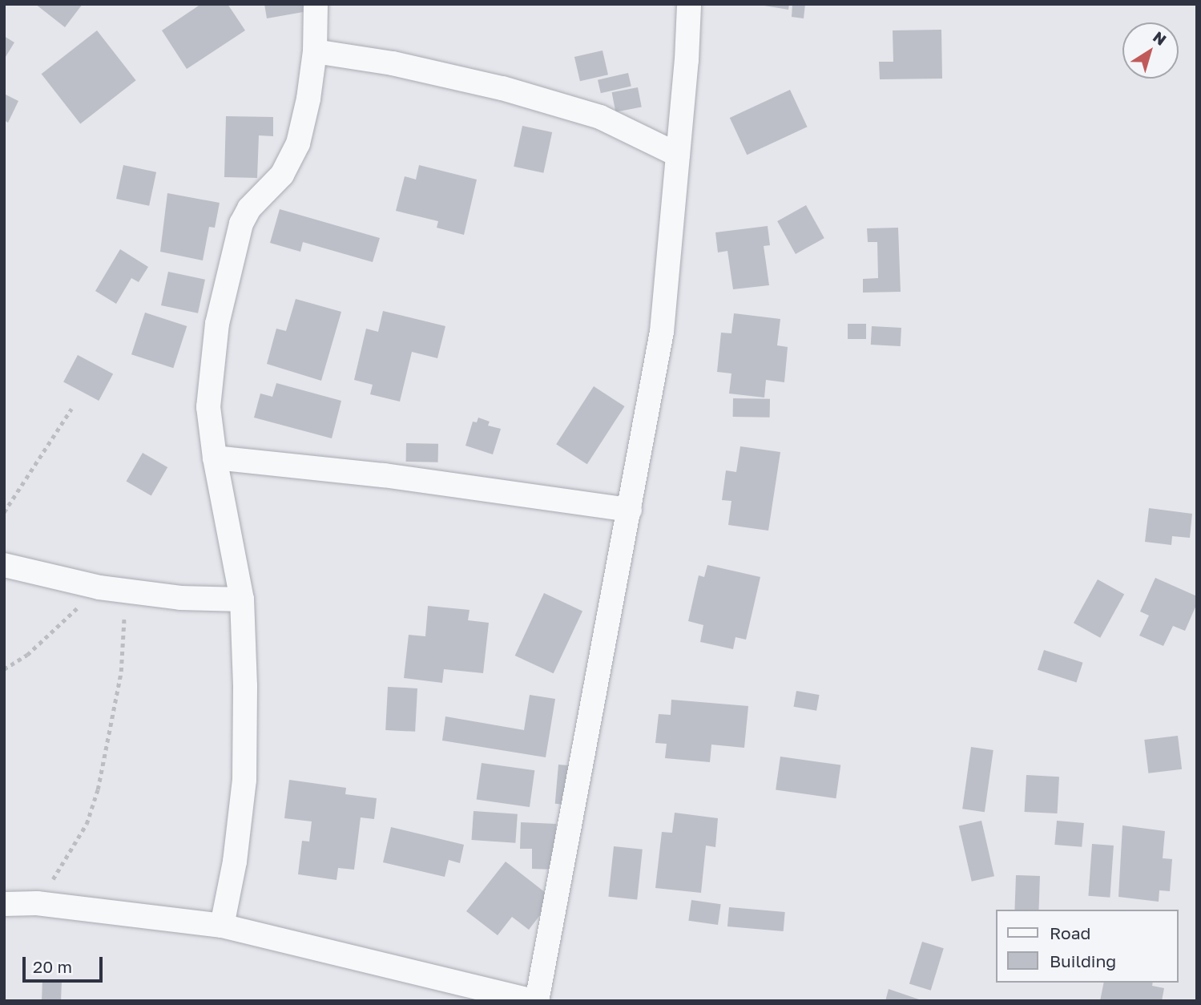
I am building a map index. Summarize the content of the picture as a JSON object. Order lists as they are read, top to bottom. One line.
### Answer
{"legend":["Road","Building"],"scale_bar":"20 m","north":"top right"}
